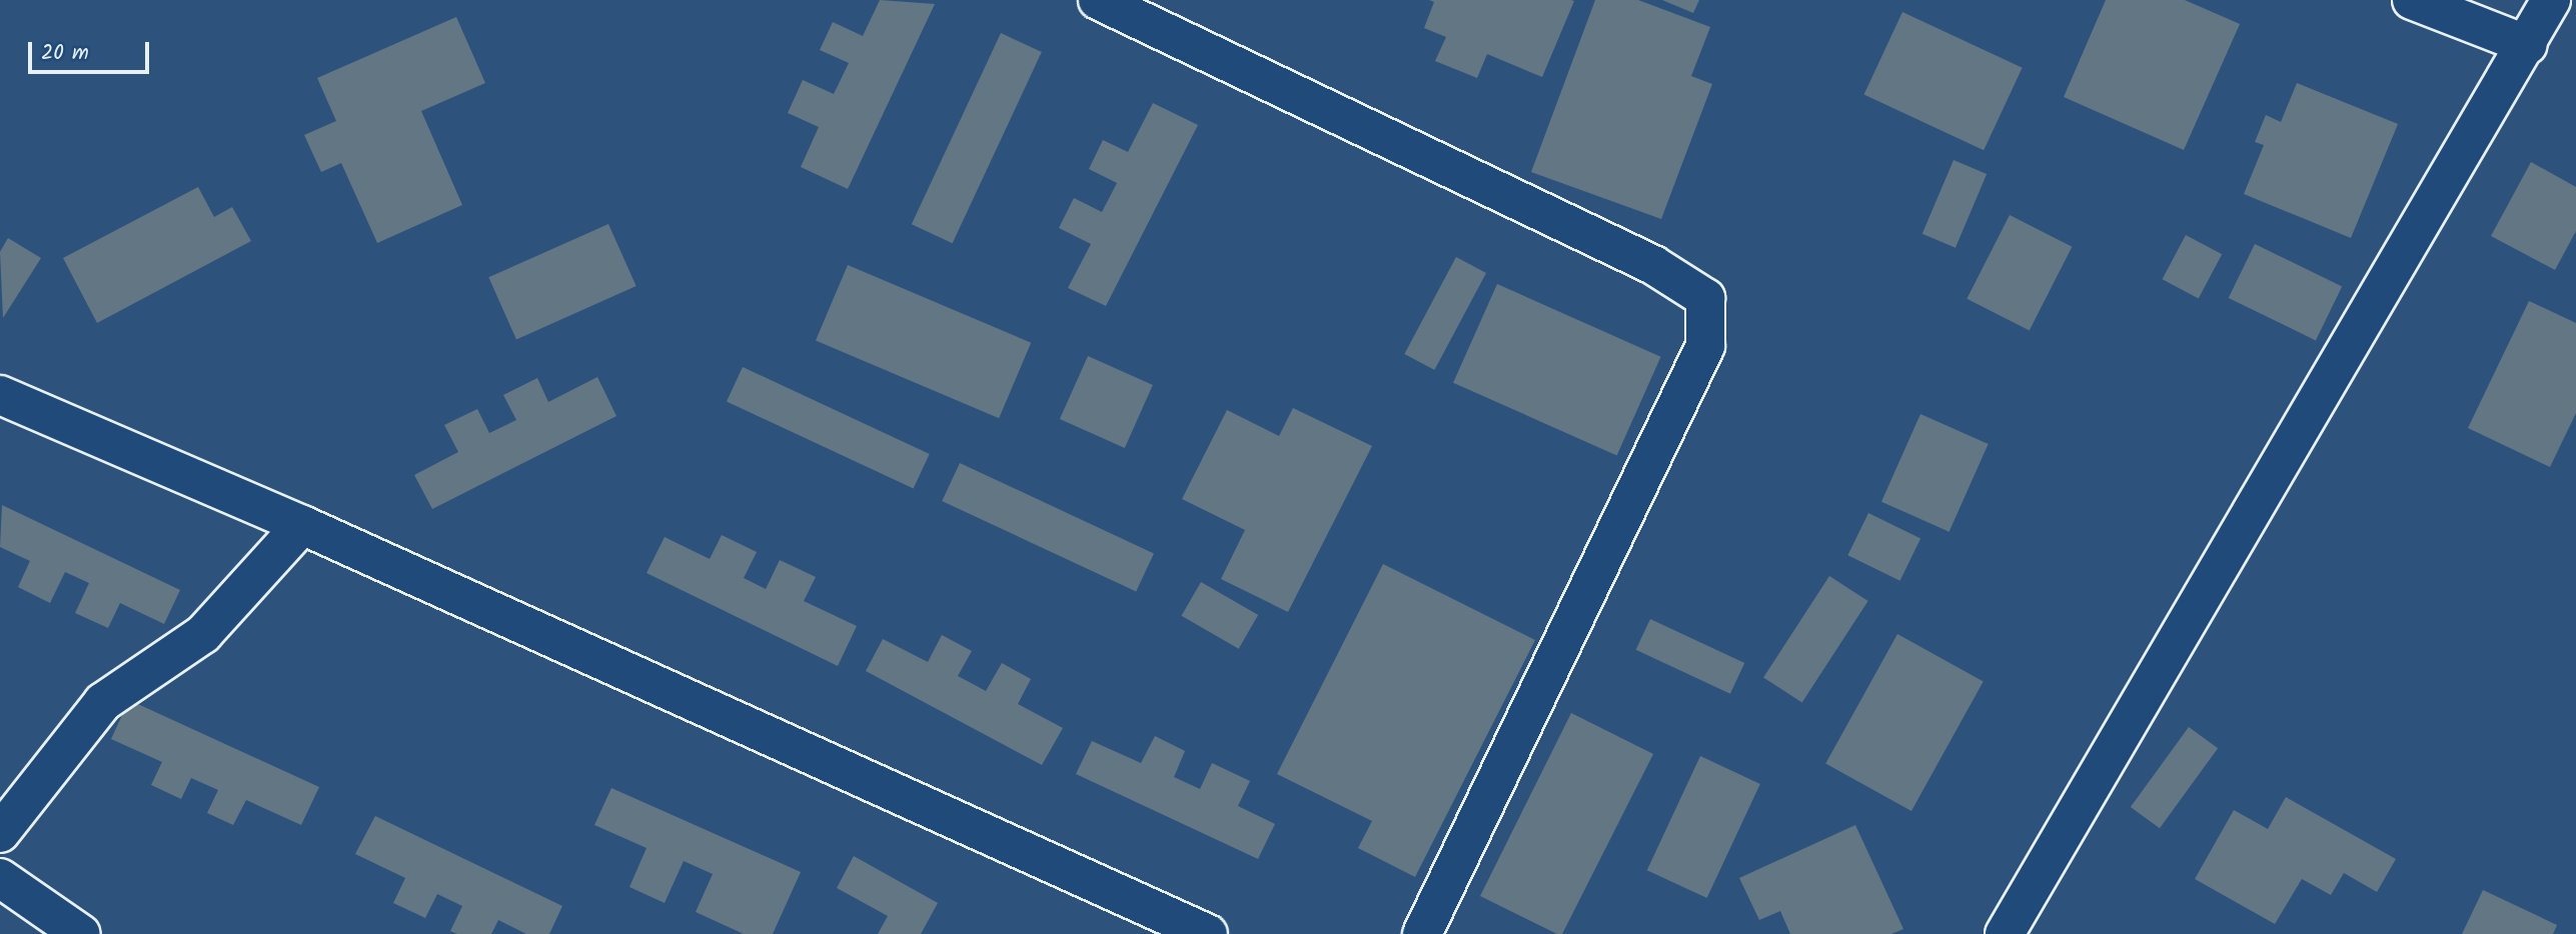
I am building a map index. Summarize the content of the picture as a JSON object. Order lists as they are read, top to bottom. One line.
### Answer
{"scale_bar":"20 m"}
